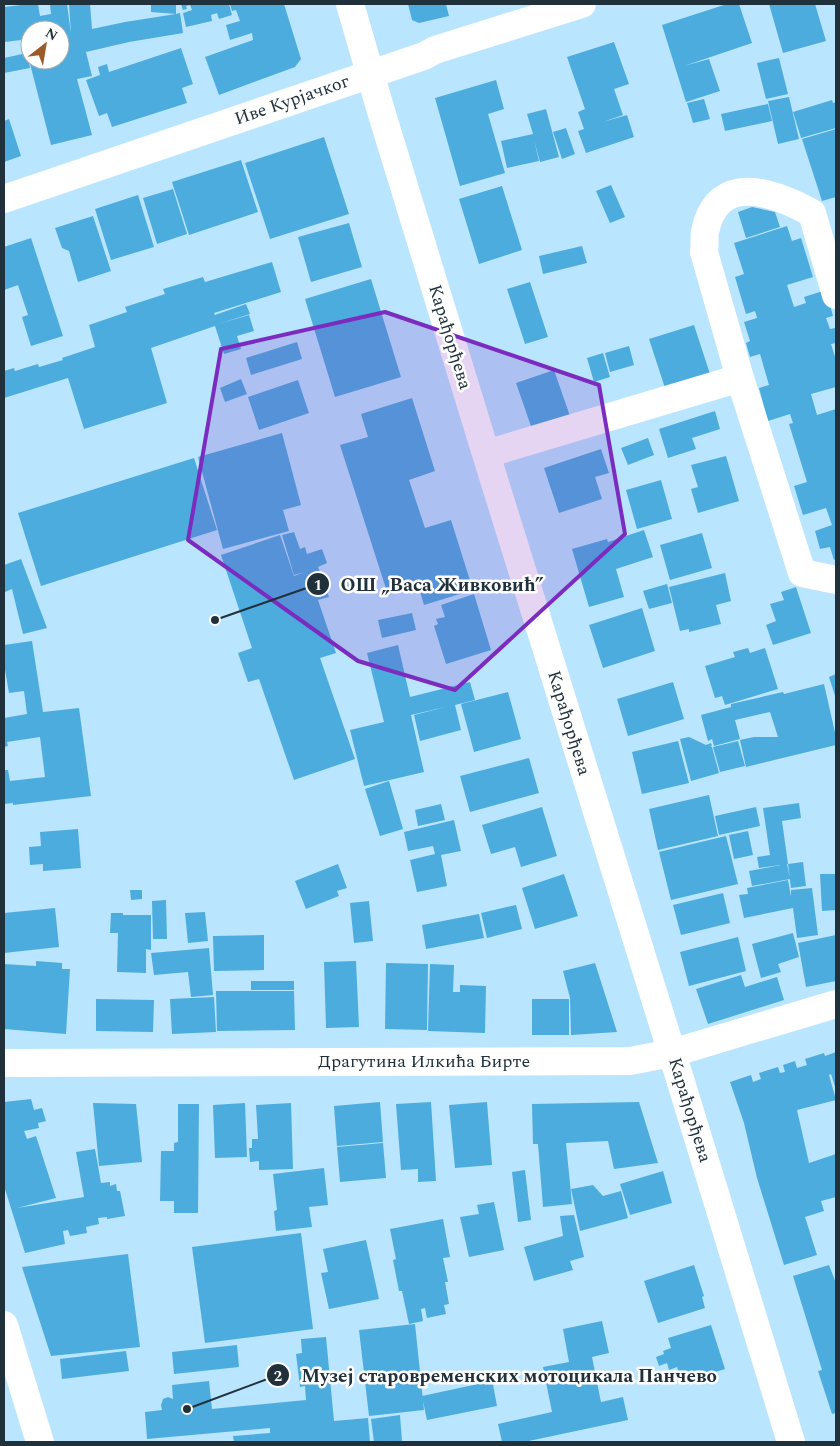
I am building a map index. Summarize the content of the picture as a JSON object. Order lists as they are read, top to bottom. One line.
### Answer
{"streets":{"street":["Иве Курјачког","Карађорђева","Драгутина Илкића Бирте"]},"crossings":[["Иве Курјачког","Карађорђева"],["Карађорђева","Драгутина Илкића Бирте"]],"places":["ОШ „Васа Живковић”","Музеј старовременских мотоцикала Панчево"],"north":"top right"}
